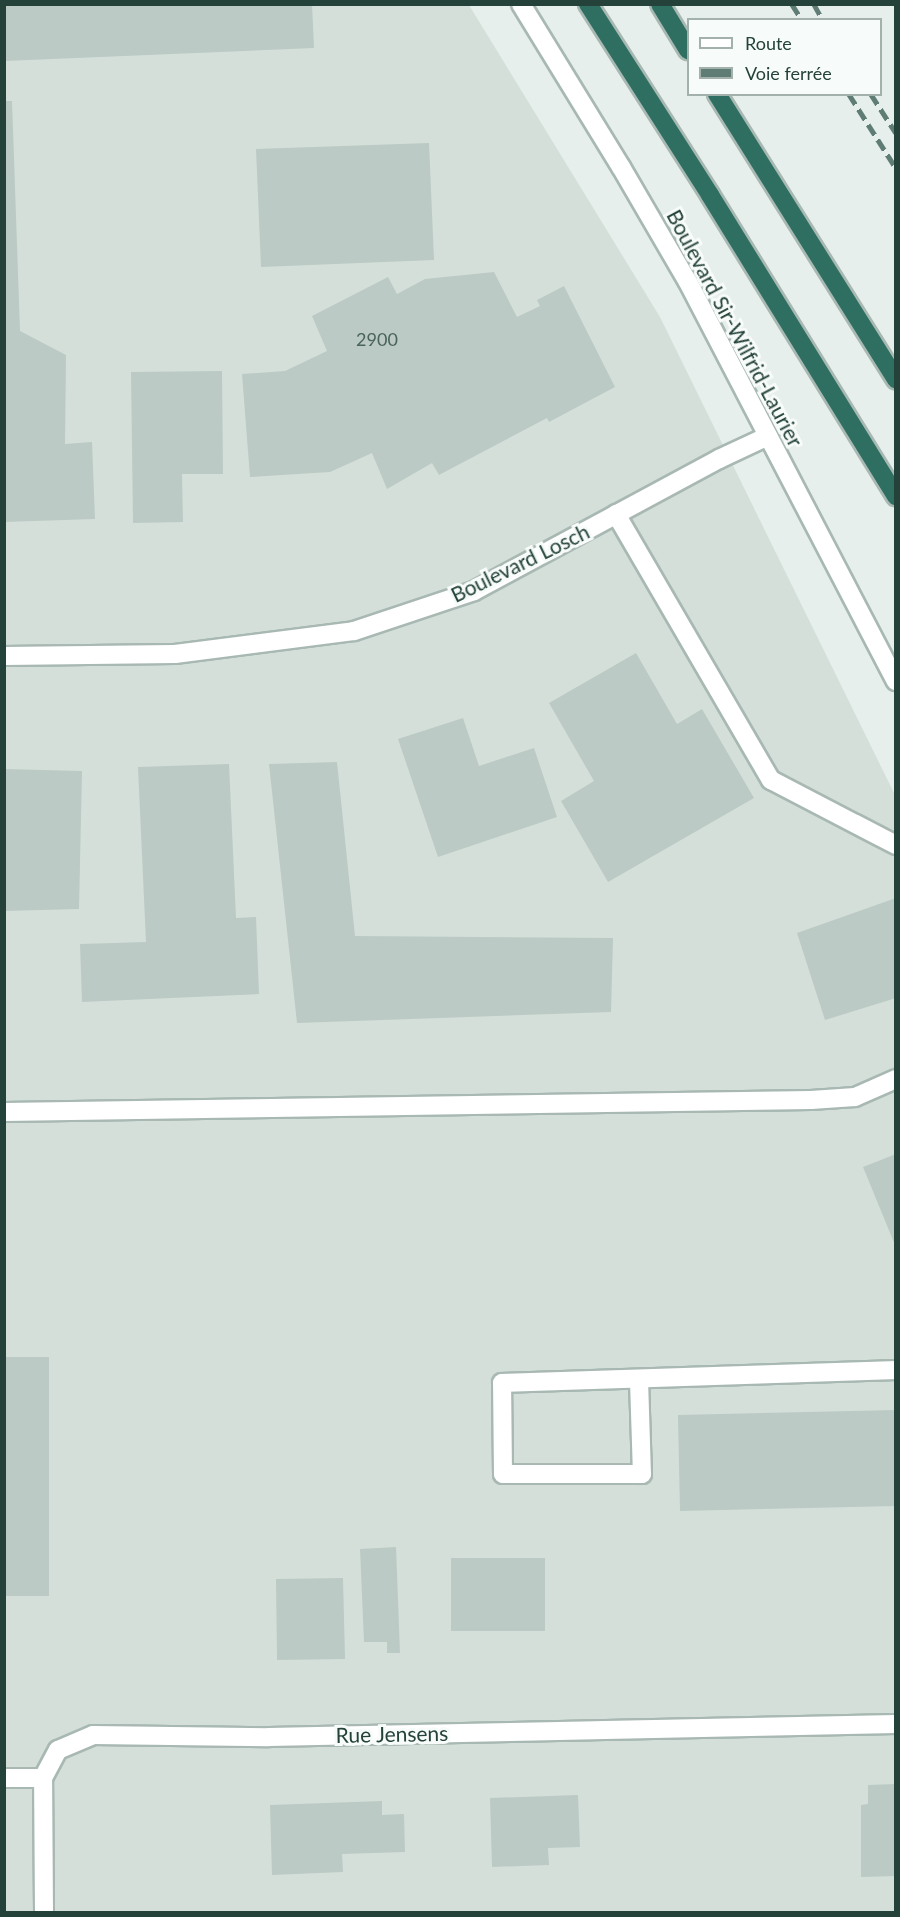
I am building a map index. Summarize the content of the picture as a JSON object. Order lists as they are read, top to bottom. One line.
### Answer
{"streets":{"highway":["Boulevard Sir-Wilfrid-Laurier"],"street":["Boulevard Losch","Rue Jensens"]},"crossings":[["Boulevard Sir-Wilfrid-Laurier","Boulevard Losch"]],"house_numbers":["2900"],"legend":["Route","Voie ferrée"]}
